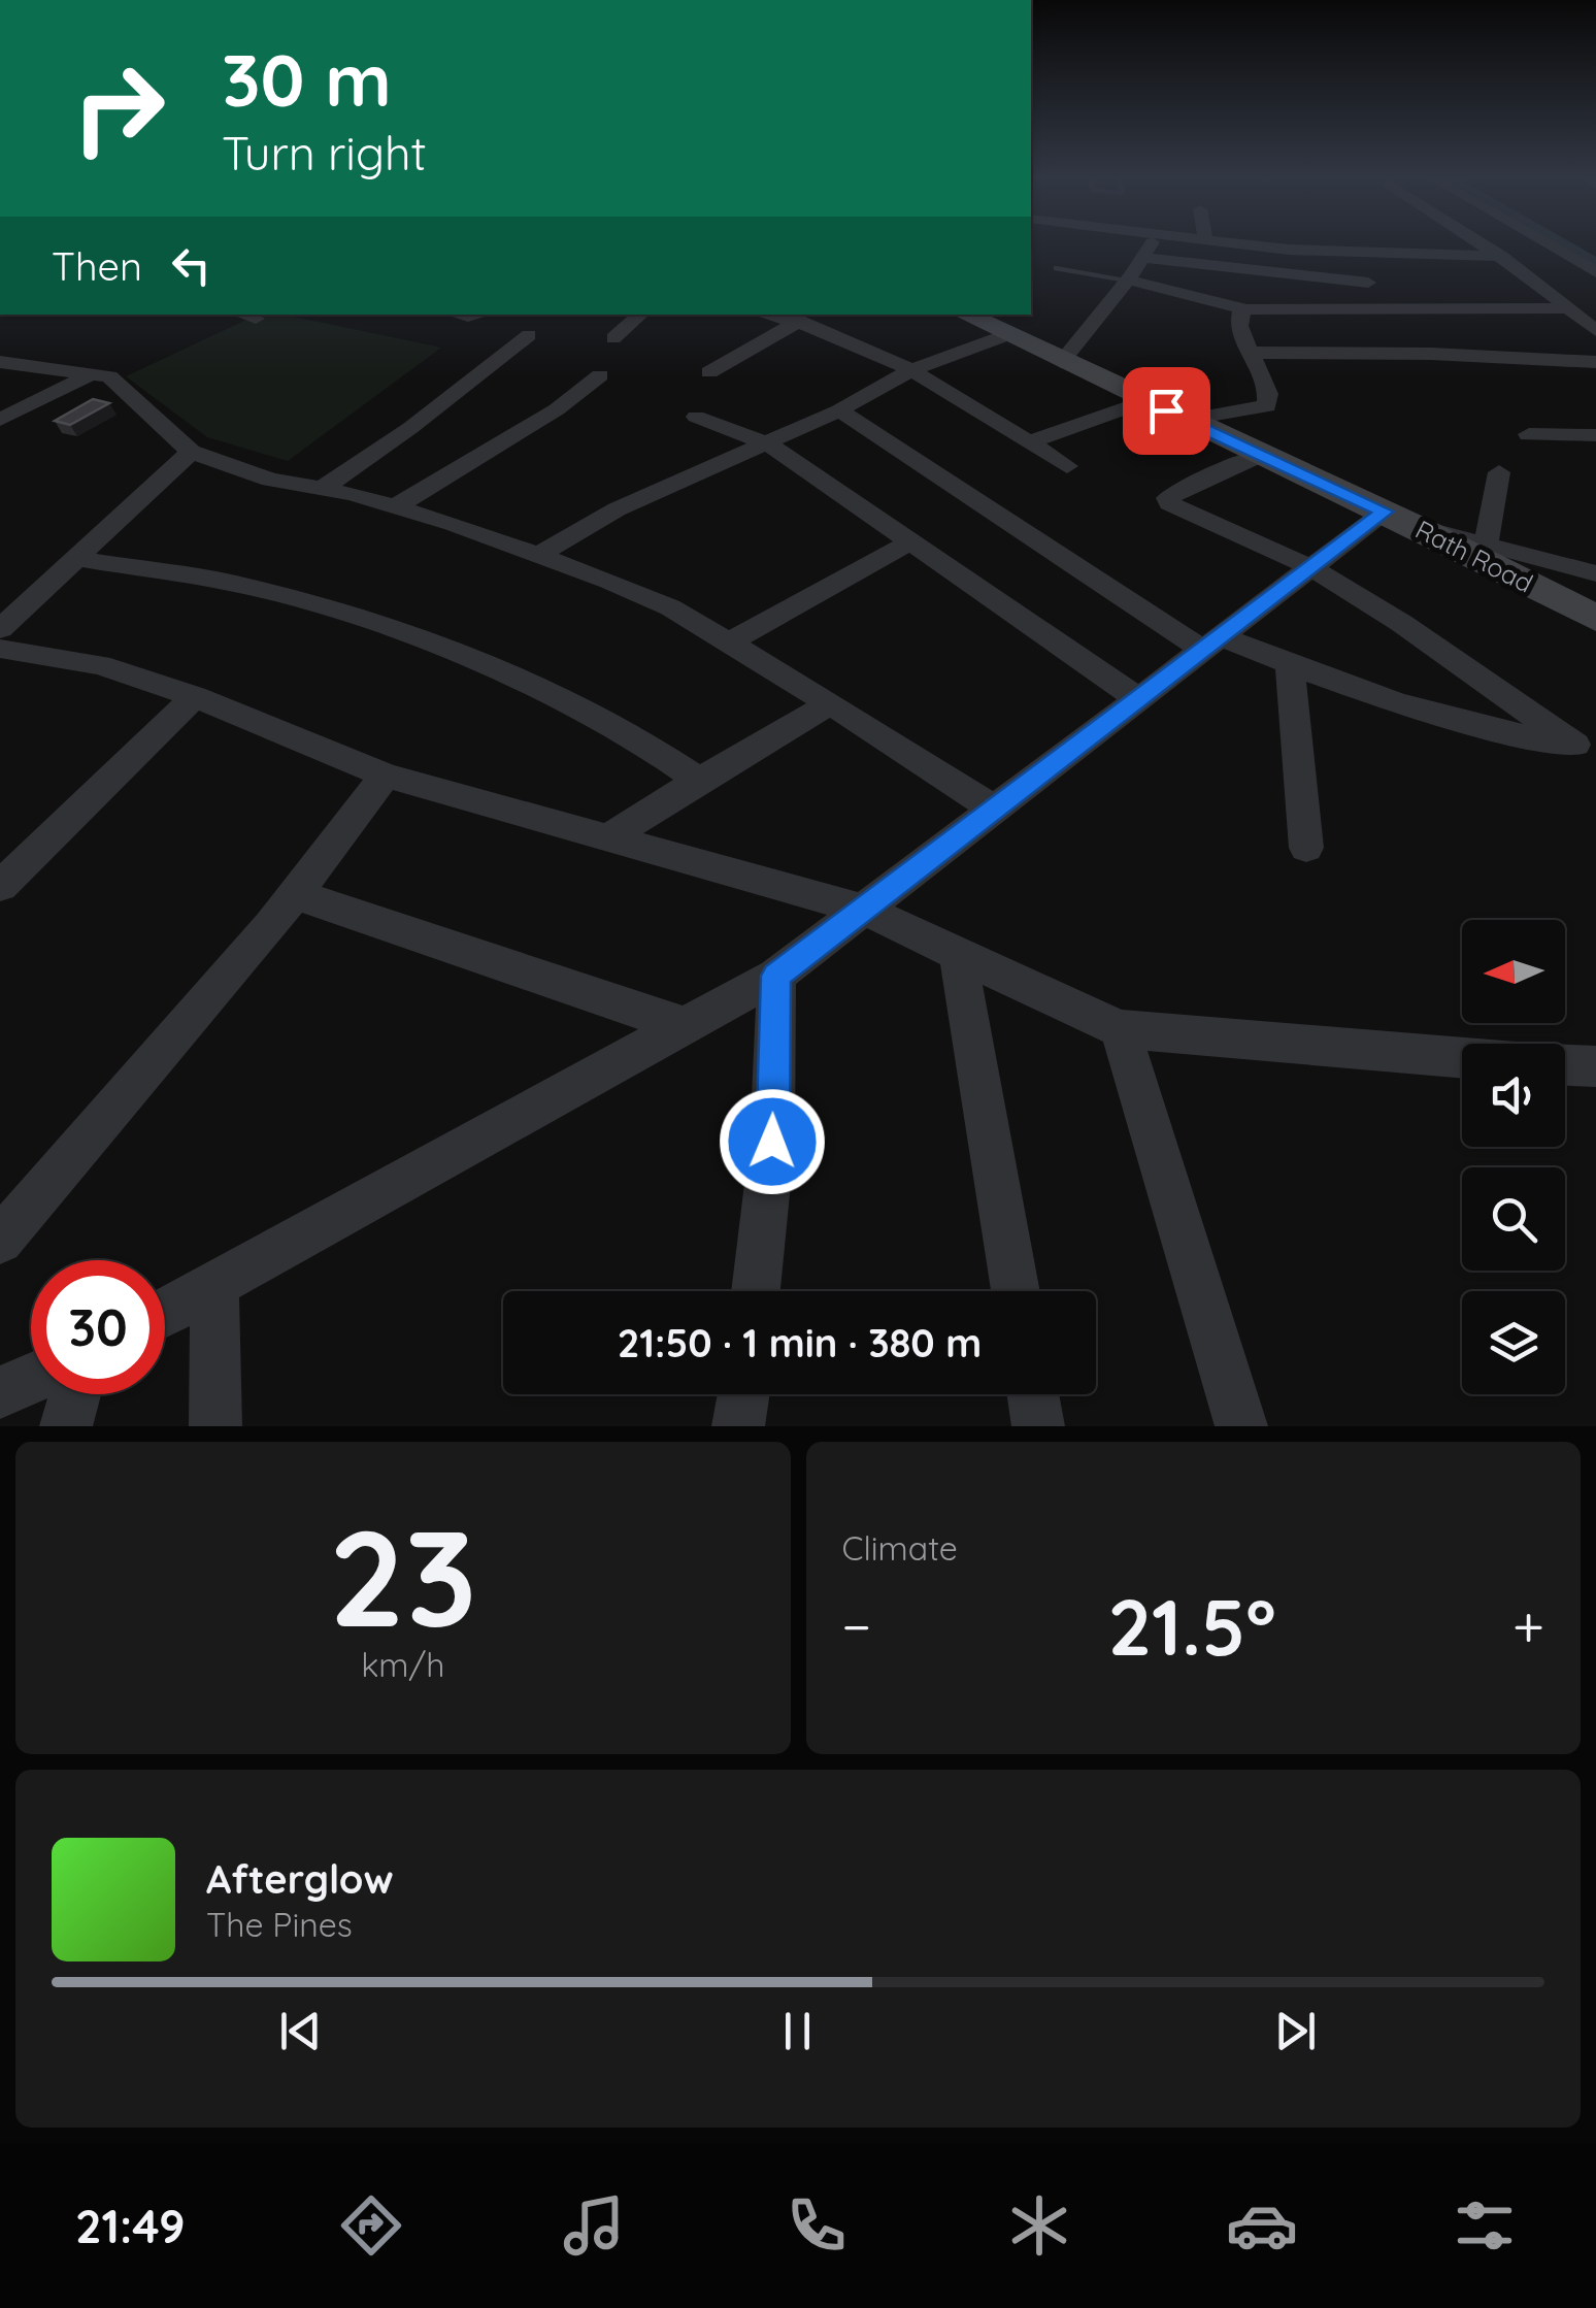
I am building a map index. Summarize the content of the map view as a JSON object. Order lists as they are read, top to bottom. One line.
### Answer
{"streets":{"street":["Rath Road"]},"north":"left","page":{"turn":["30 m","Turn right"],"then":"Then","limit":"30","trip":"21:50 · 1 min · 380 m","tile":[["23","km/h"],"Climate"],"heat":["−","21.5°","+"],"song":["Afterglow","The Pines"],"tabs":"21:49"}}
